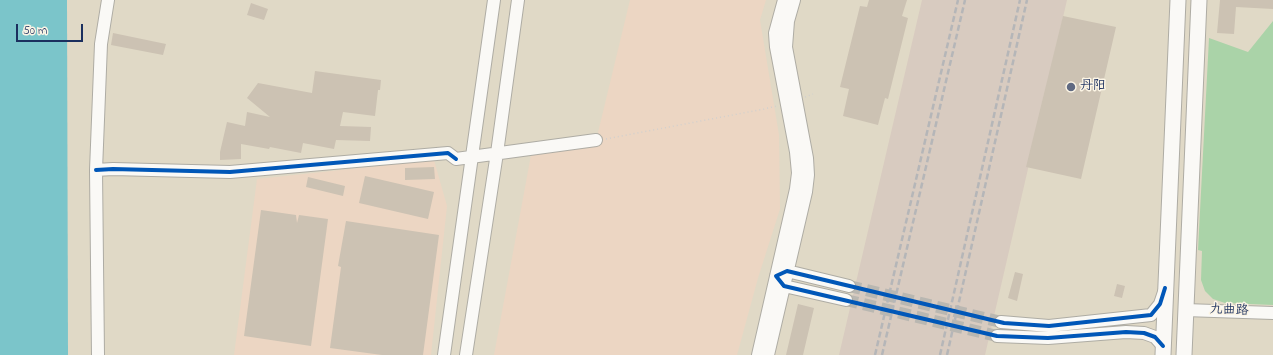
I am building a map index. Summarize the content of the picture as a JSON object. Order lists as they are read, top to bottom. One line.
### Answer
{"streets":{"street":["九曲路"]},"places":["丹阳"],"scale_bar":"50 m"}
